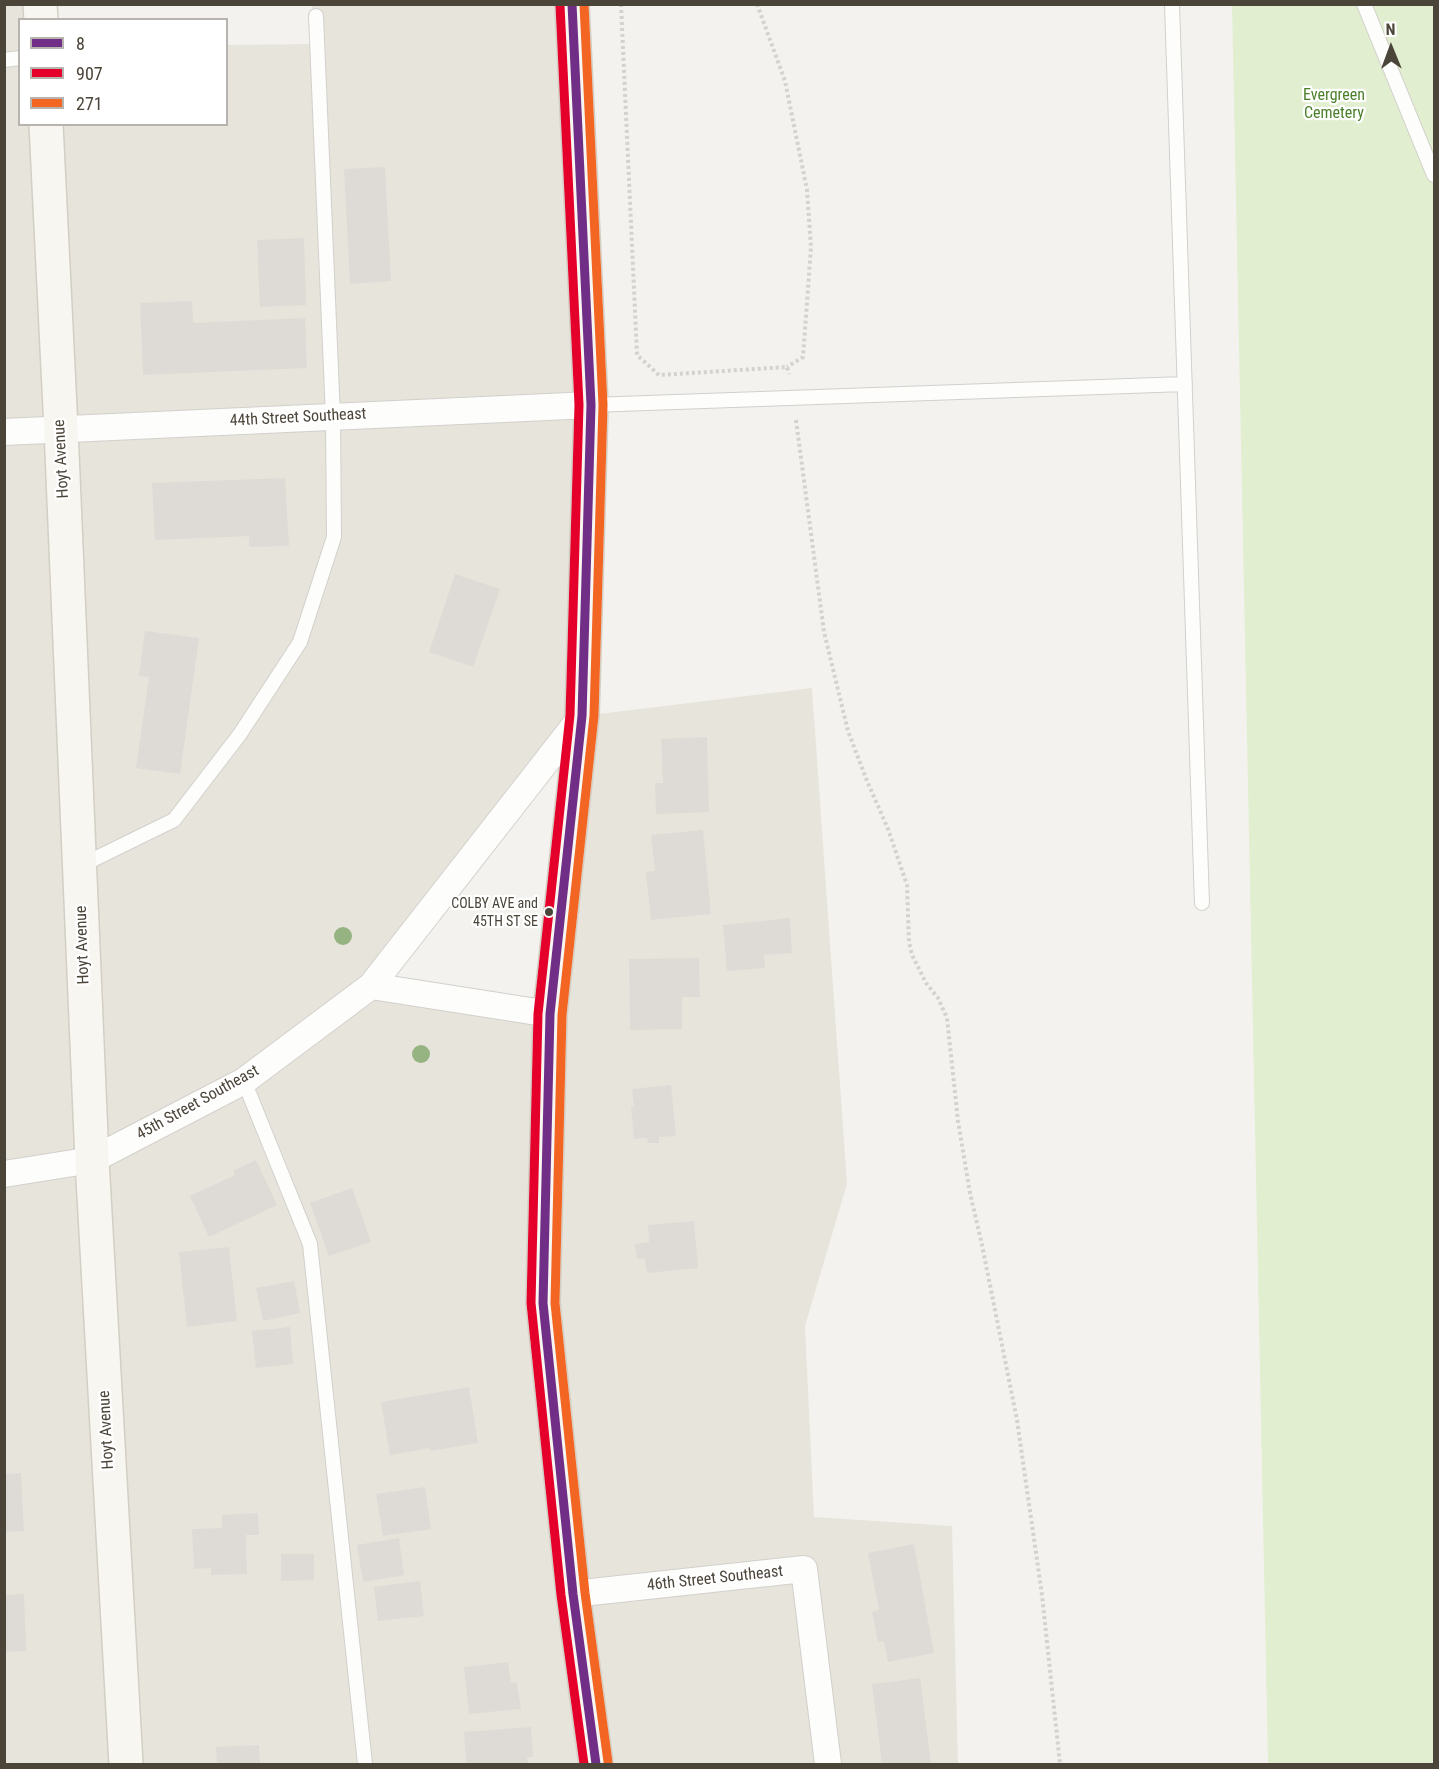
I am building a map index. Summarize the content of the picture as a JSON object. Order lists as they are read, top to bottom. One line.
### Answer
{"streets":{"main road":["Hoyt Avenue"],"street":["44th Street Southeast","45th Street Southeast","46th Street Southeast"]},"crossings":[["44th Street Southeast","Hoyt Avenue"],["Hoyt Avenue","45th Street Southeast"]],"parks":["Evergreen Cemetery"],"places":["COLBY AVE and 45TH ST SE"],"lines":["transit line 8","transit line 271","transit line 907"],"legend":["8","907","271"],"north":"top"}
